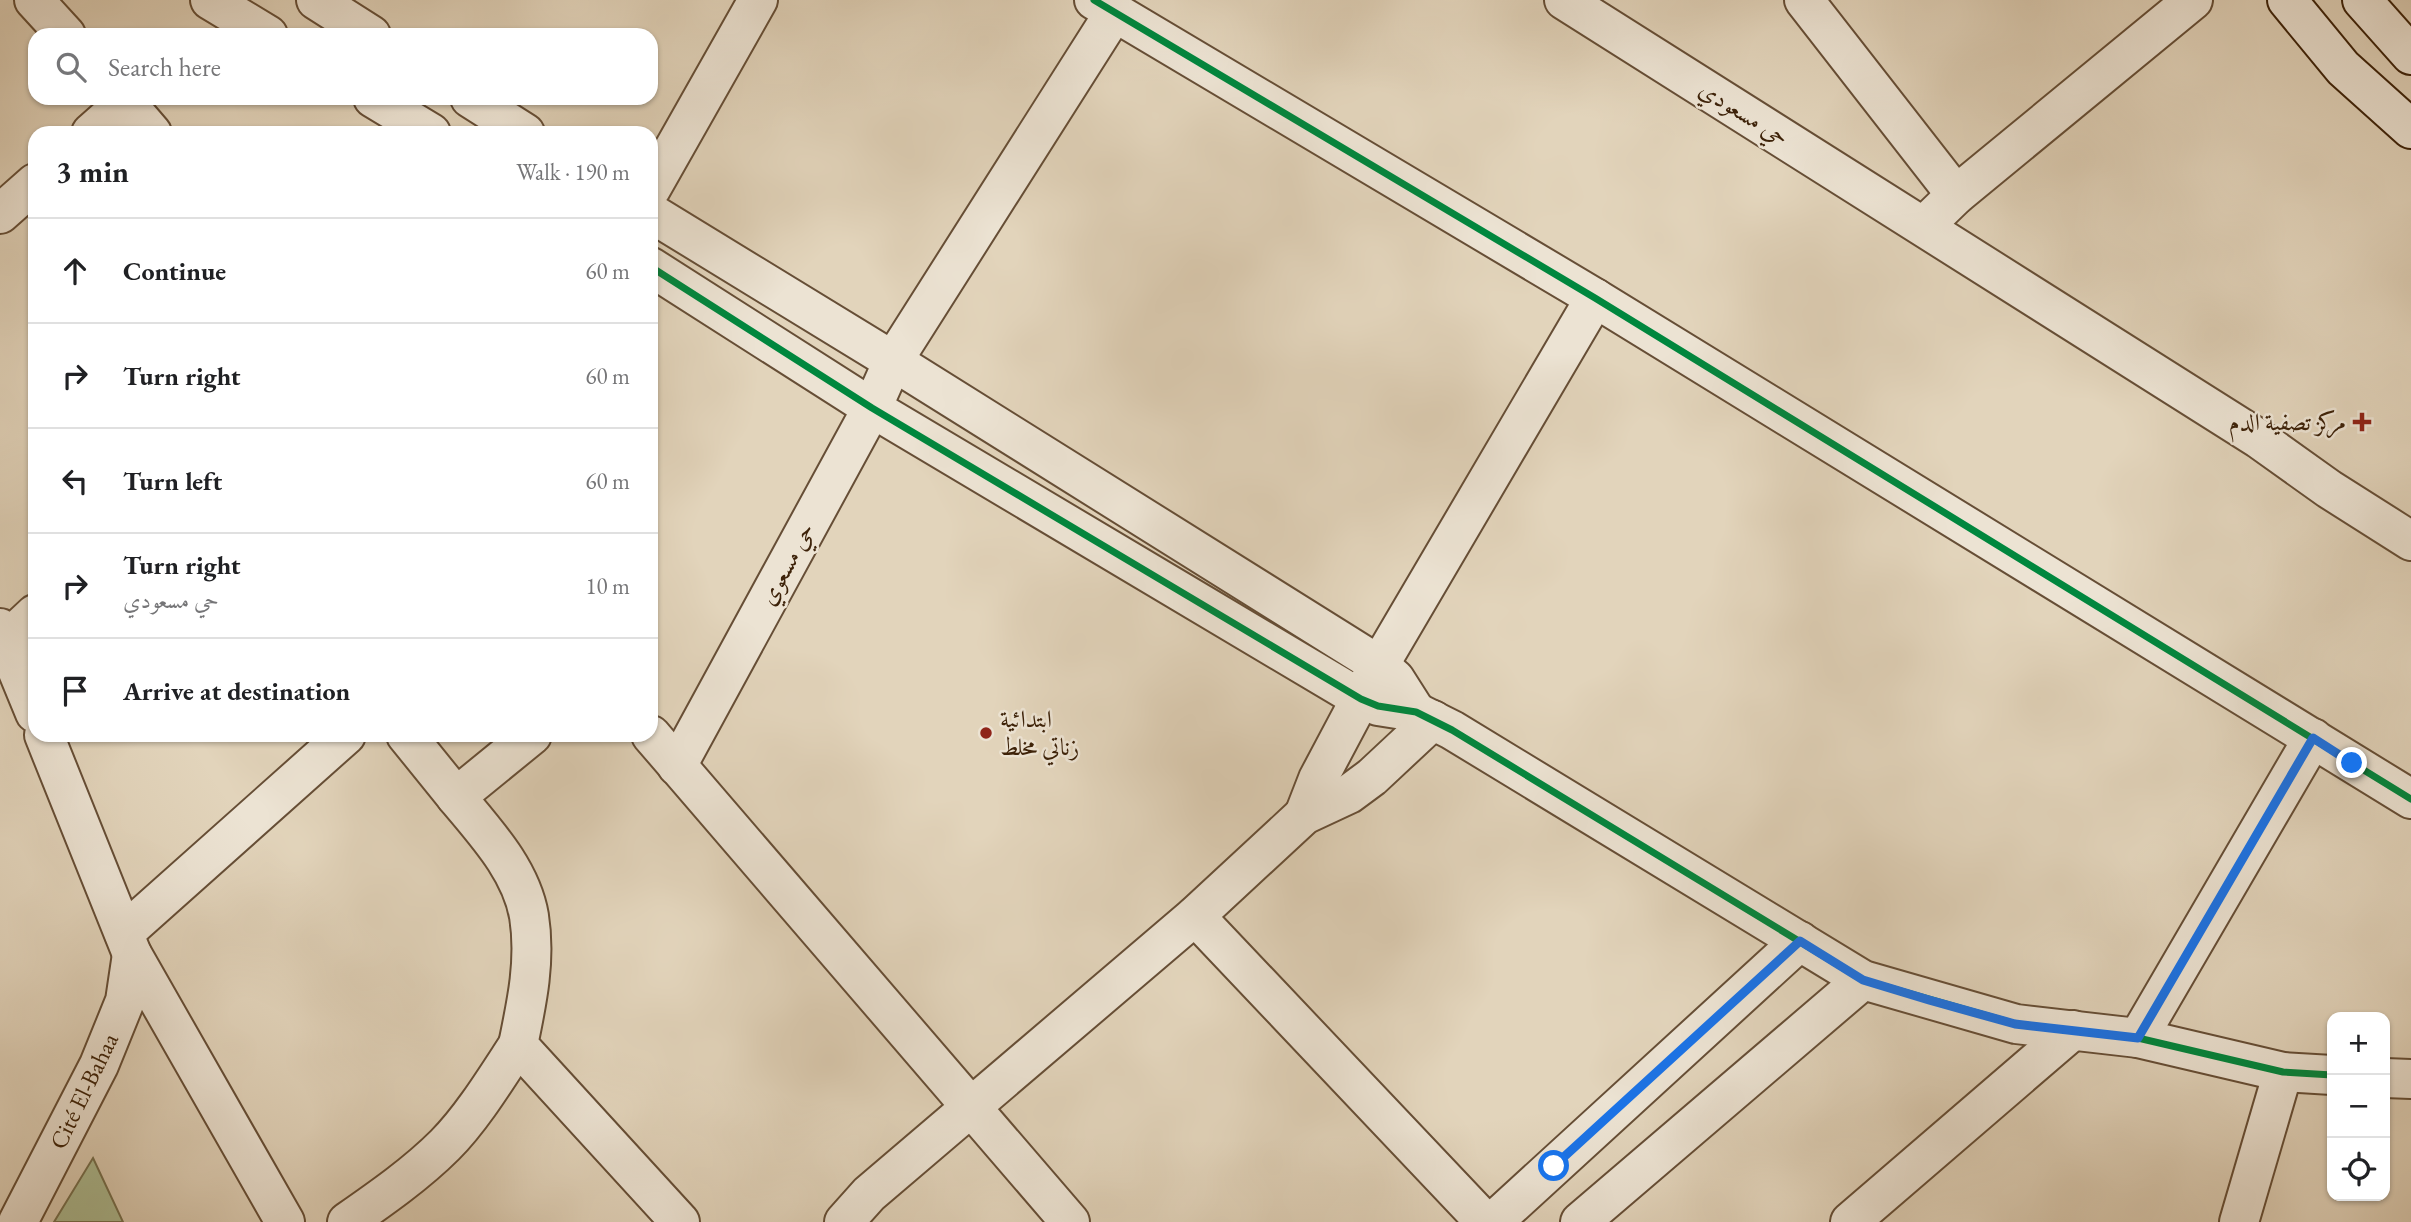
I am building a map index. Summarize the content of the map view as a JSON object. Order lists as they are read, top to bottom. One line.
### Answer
{"streets":{"street":["حي مسعودي","حي مسعوي","Cité El-Bahaa"]},"places":{"health":["مركز تصفية الدم"],"other":["ابتدائية زناتي مخلط"]},"page":{"search":"Search here","heading":["3 min","Walk · 190 m"],"list":[["Continue","60 m"],["Turn right","60 m"],["Turn left","60 m"],["Turn right","حي مسعودي","10 m"],"Arrive at destination"],"map_buttons":["+","−"]}}
